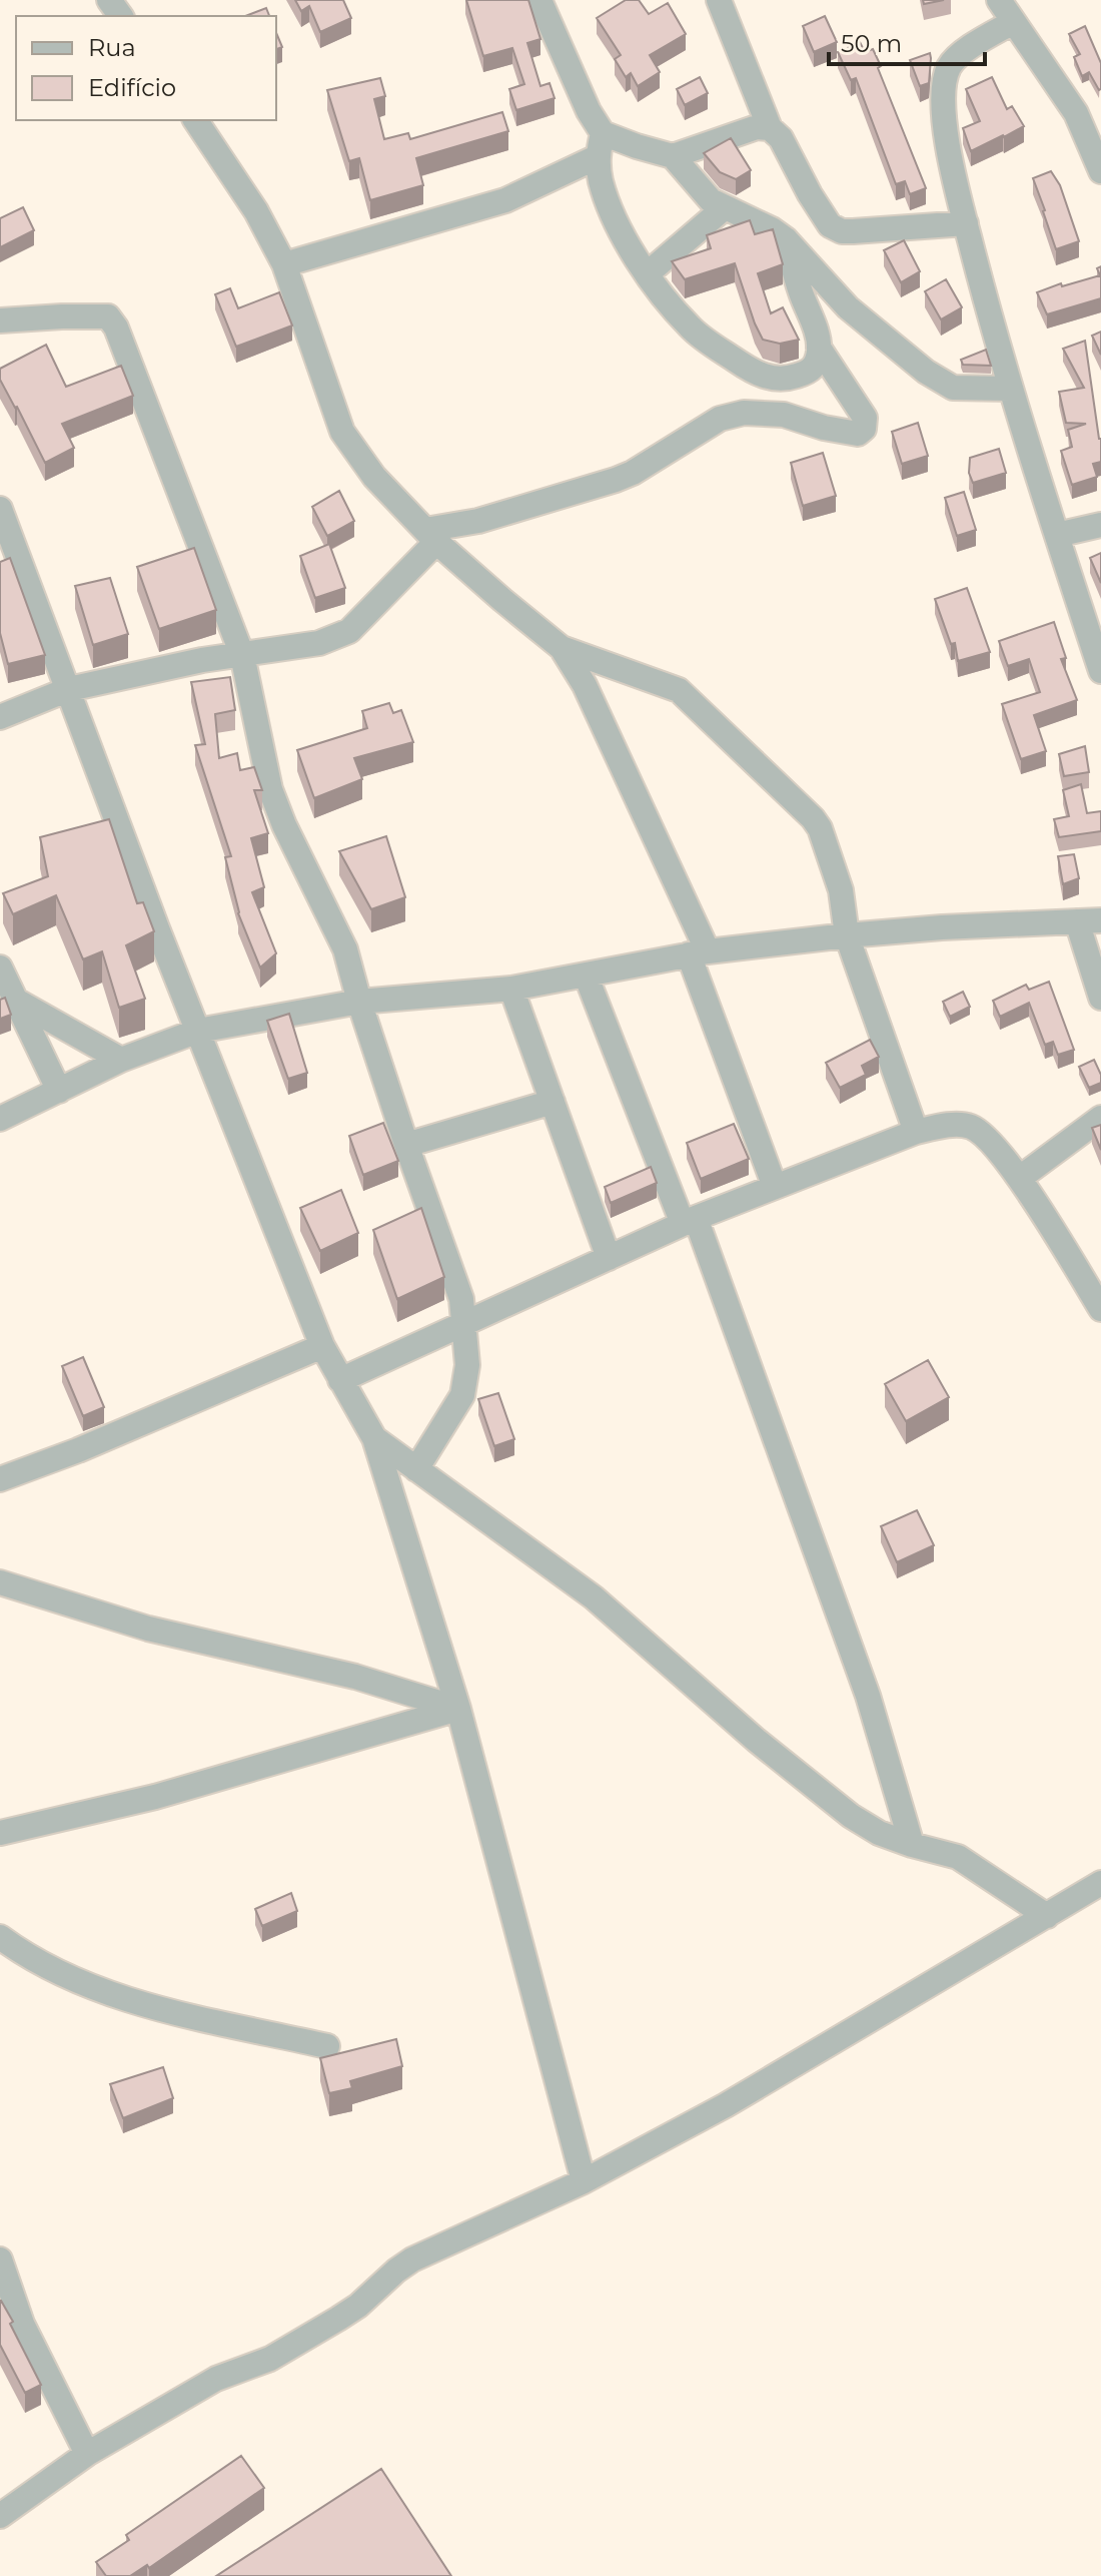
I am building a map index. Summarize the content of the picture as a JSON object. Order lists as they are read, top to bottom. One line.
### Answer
{"legend":["Rua","Edifício"],"scale_bar":"50 m"}
